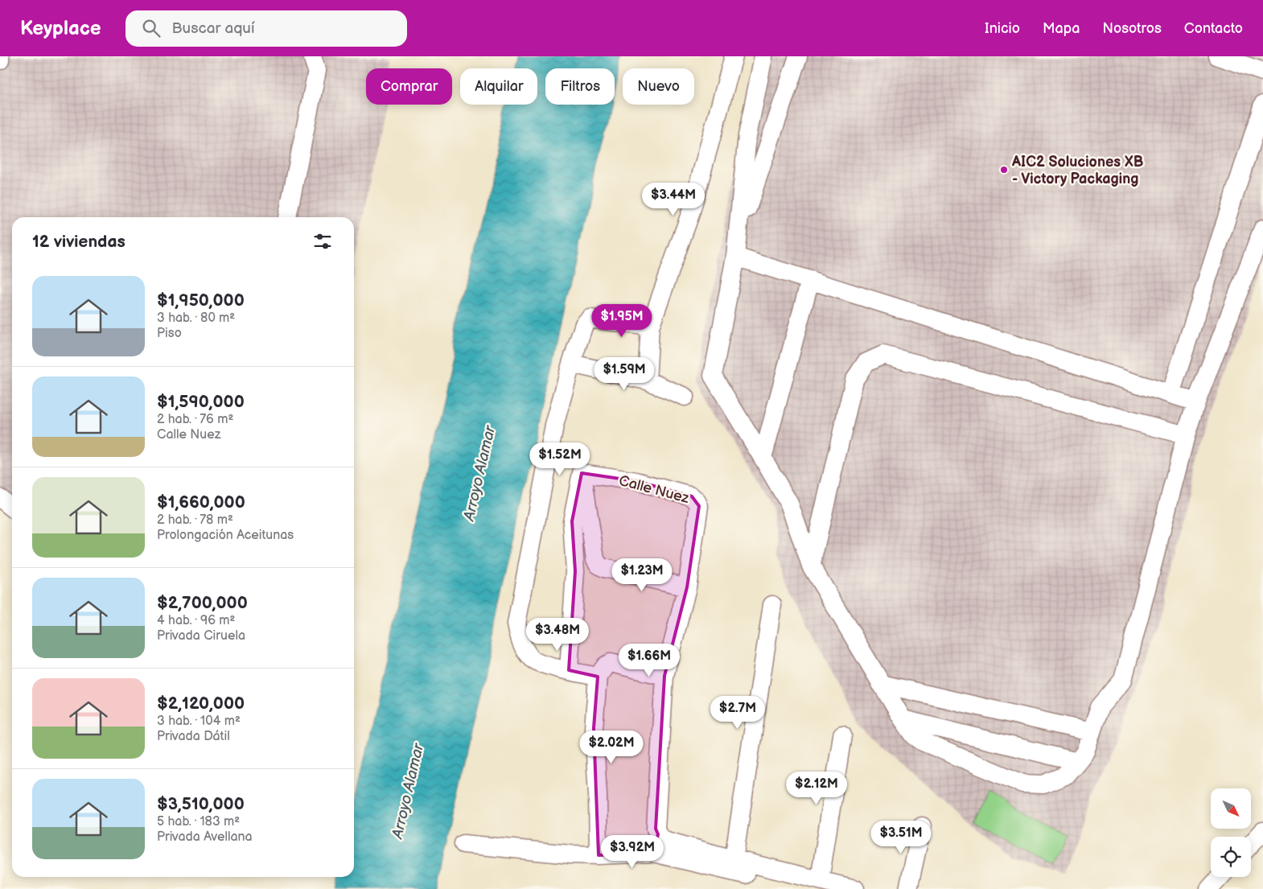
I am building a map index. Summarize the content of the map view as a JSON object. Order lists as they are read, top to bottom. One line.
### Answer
{"streets":{"street":["Calle Nuez"]},"water":["Arroyo Alamar"],"places":["AIC2 Soluciones XB - Victory Packaging"],"north":"bottom right","page":{"header":"Keyplace","search":"Buscar aquí","nav":["Inicio","Mapa","Nosotros","Contacto"],"chip":["Comprar","Alquilar","Filtros","Nuevo"],"price":["$3.44M","$1.95M","$1.59M","$1.52M","$1.23M","$3.48M","$1.66M","$2.7M","$2.02M","$2.12M","$3.51M","$3.92M"],"heading":"12 viviendas","list":[{"name":"$1,950,000","note":"3 hab. · 80 m² · Piso"},{"name":"$1,590,000","note":"2 hab. · 76 m² · Calle Nuez"},{"name":"$1,660,000","note":"2 hab. · 78 m² · Prolongación Aceitunas"},{"name":"$2,700,000","note":"4 hab. · 96 m² · Privada Ciruela"},{"name":"$2,120,000","note":"3 hab. · 104 m² · Privada Dátil"},{"name":"$3,510,000","note":"5 hab. · 183 m² · Privada Avellana"}]}}
